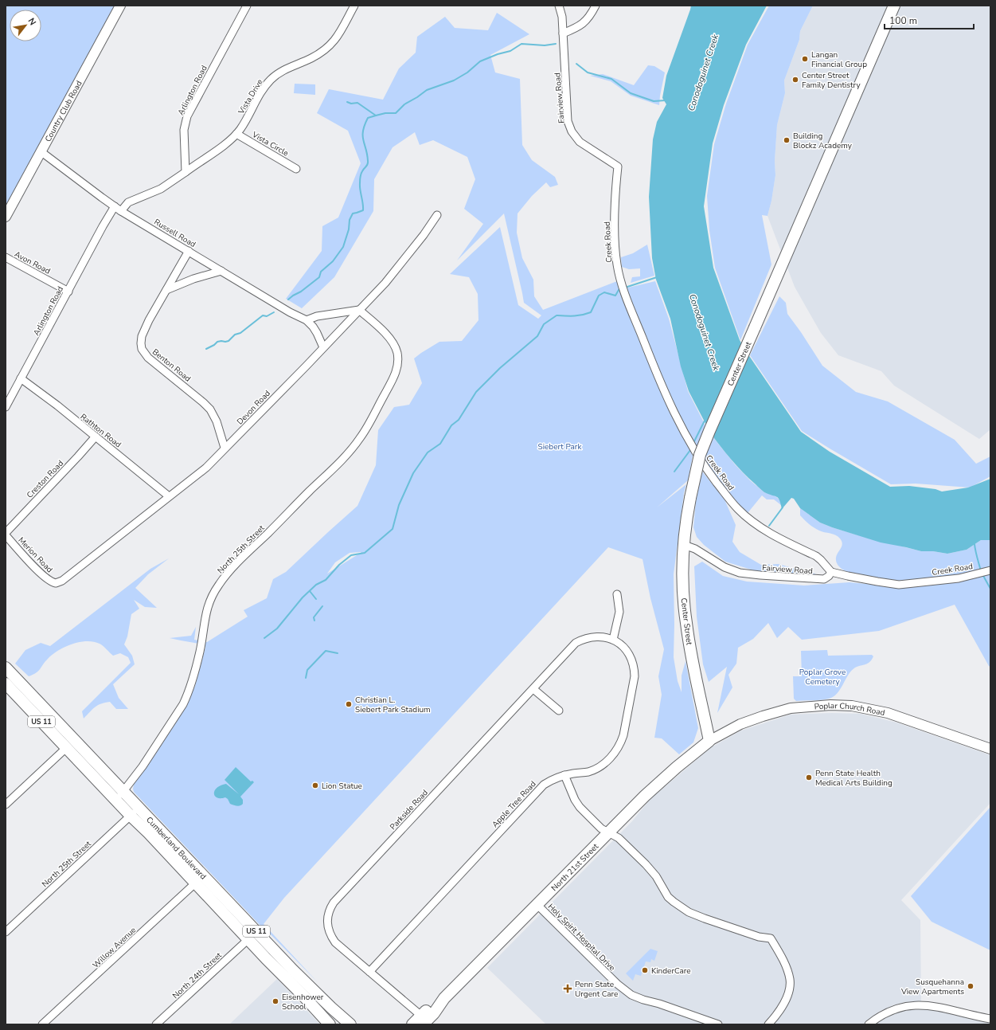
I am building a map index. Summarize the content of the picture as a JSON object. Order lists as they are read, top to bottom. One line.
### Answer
{"streets":{"main road":["Center Street","US 11","Cumberland Boulevard","North 21st Street"],"street":["Arlington Road","Vista Drive","Fairview Road","Country Club Road","Vista Circle","Russell Road","Creek Road","Avon Road","Benton Road","Devon Road","Rathton Road","Creston Road","North 25th Street","Merion Road","Poplar Church Road","Apple Tree Road","Parkside Road","Holy Spirit Hospital Drive","Willow Avenue","North 24th Street"]},"crossings":[["Arlington Road","Vista Drive"],["Arlington Road","Russell Road"],["Arlington Road","Avon Road"],["Arlington Road","Rathton Road"],["Vista Drive","Vista Circle"],["Fairview Road","Creek Road"],["Fairview Road","Center Street"],["Country Club Road","Russell Road"],["Russell Road","Benton Road"],["Russell Road","Devon Road"],["Center Street","Poplar Church Road"],["Center Street","North 21st Street"],["Benton Road","Devon Road"],["Devon Road","Rathton Road"],["Devon Road","North 25th Street"],["Devon Road","Merion Road"],["Rathton Road","Creston Road"],["North 25th Street","Cumberland Boulevard"],["Poplar Church Road","North 21st Street"],["Apple Tree Road","Parkside Road"],["Parkside Road","North 21st Street"],["Cumberland Boulevard","Willow Avenue"],["Cumberland Boulevard","North 24th Street"],["North 21st Street","Holy Spirit Hospital Drive"]],"water":["Conodoguinet Creek"],"parks":["Siebert Park","Poplar Grove Cemetery"],"places":{"other":["Langan Financial Group","Center Street Family Dentistry","Building Blockz Academy","Christian L. Siebert Park Stadium","Penn State Health Medical Arts Building","Lion Statue","KinderCare","Susquehanna View Apartments","Eisenhower School"],"health":["Penn State Urgent Care"]},"scale_bar":"100 m","north":"top right"}
